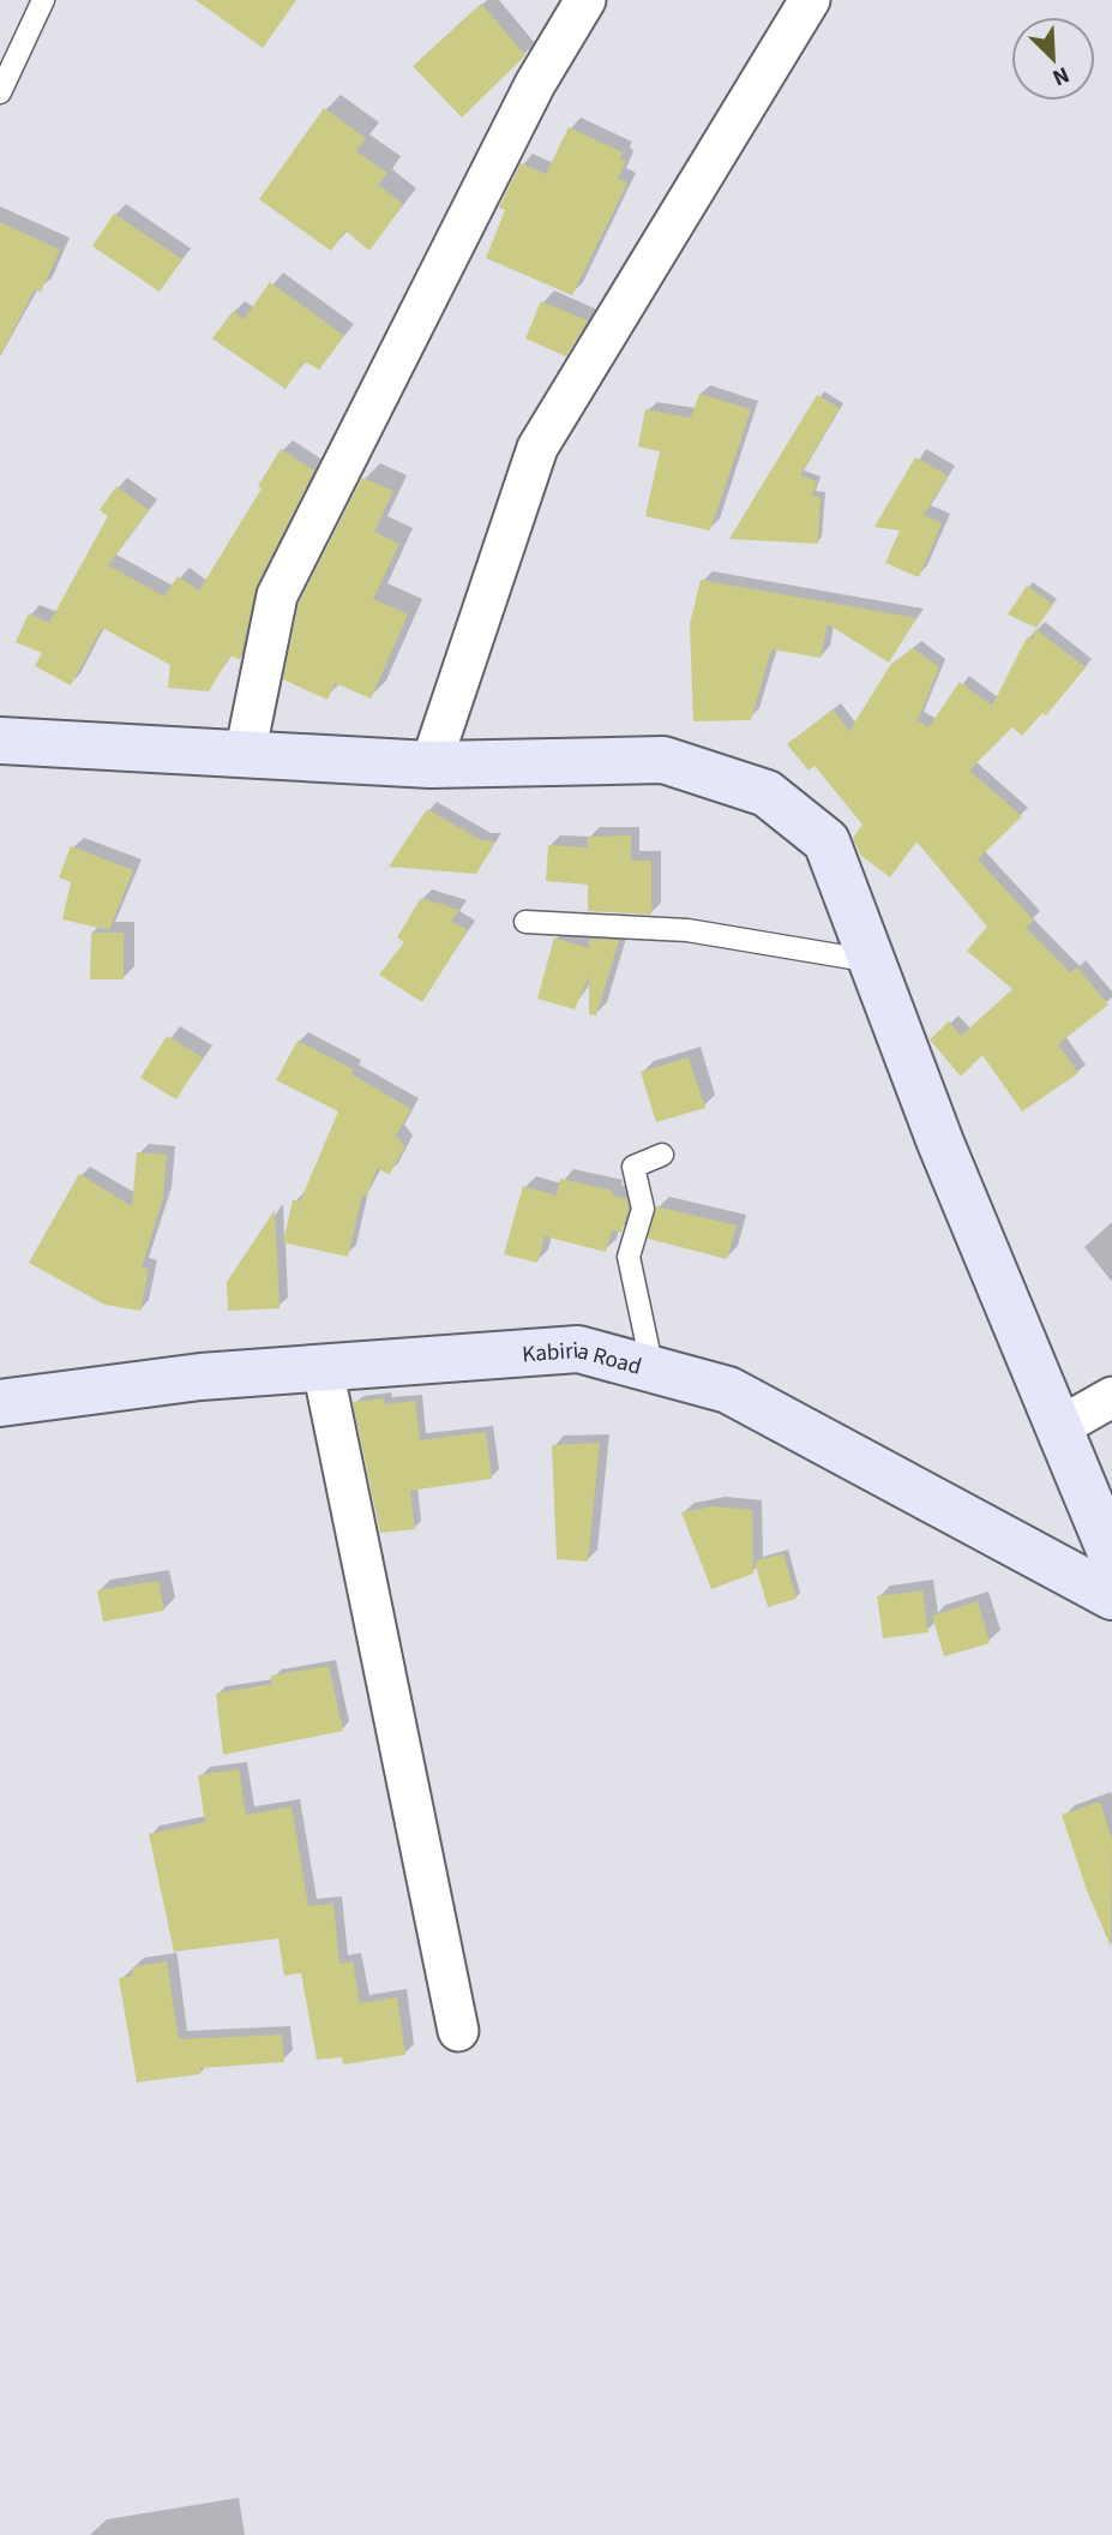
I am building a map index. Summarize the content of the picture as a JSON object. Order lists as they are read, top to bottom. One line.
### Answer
{"streets":{"main road":["Kabiria Road"]},"north":"bottom right"}
